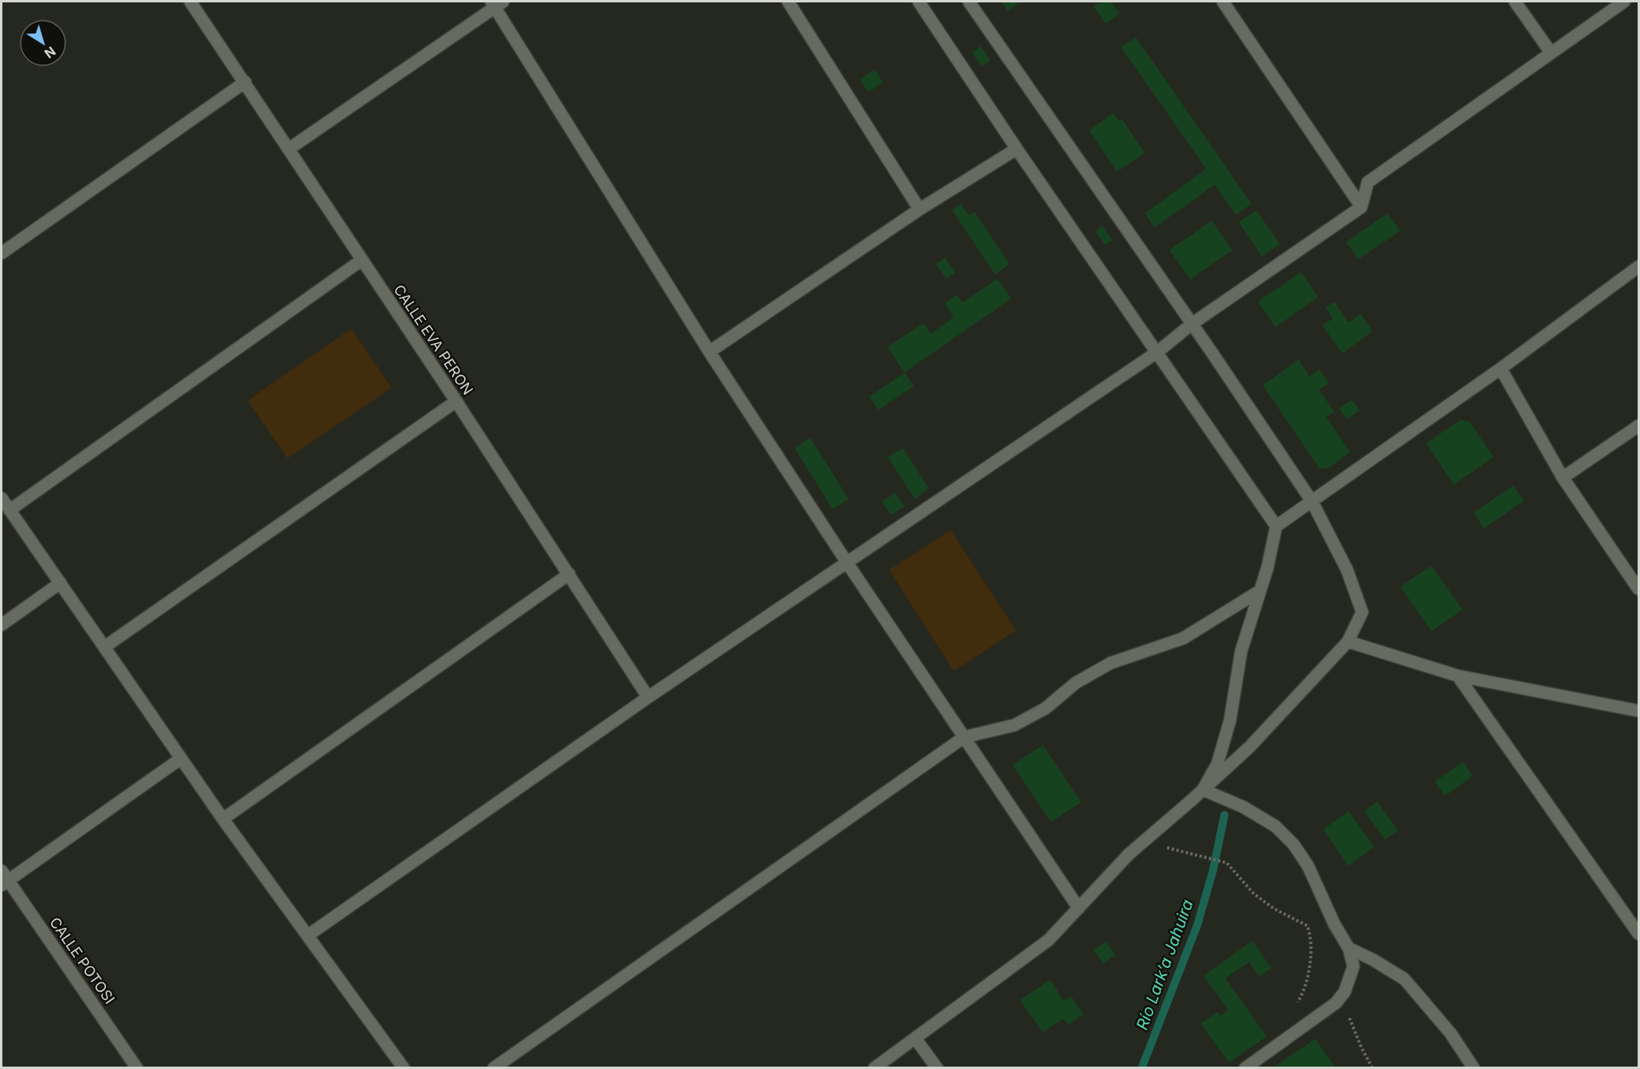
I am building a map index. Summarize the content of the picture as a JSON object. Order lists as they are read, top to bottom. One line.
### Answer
{"streets":{"street":["CALLE EVA PERON","CALLE POTOSI"]},"water":["Río Lark’a Jahuira"],"north":"bottom right"}
